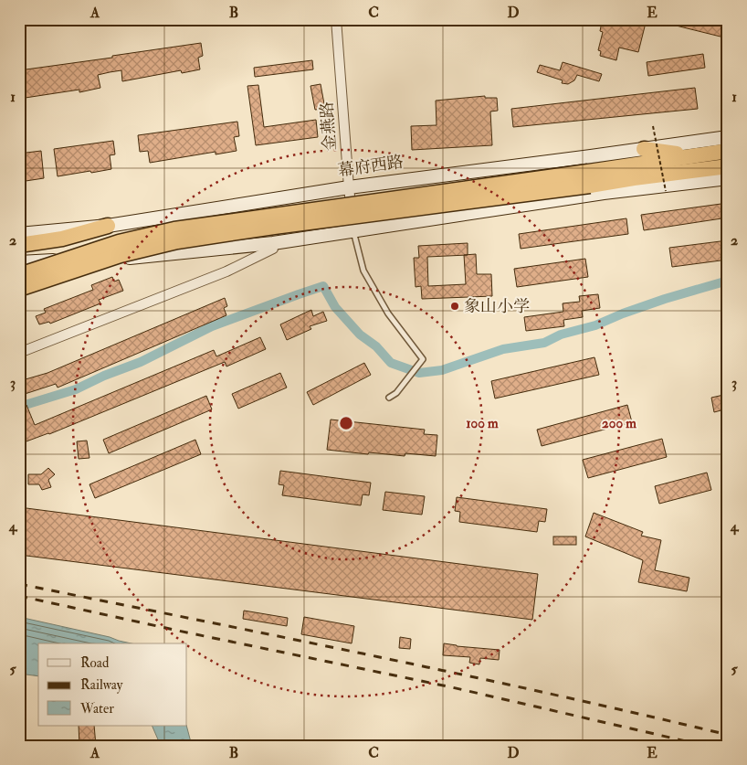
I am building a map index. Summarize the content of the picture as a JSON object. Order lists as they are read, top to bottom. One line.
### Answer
{"streets":{"main road":["幕府西路"],"street":["金燕路"]},"crossings":[["金燕路","幕府西路"]],"places":["象山小学"],"legend":["Road","Railway","Water"],"grid":{"columns":["A","B","C","D","E"],"rows":["1","2","3","4","5"]},"rings":["100 m","200 m"]}
